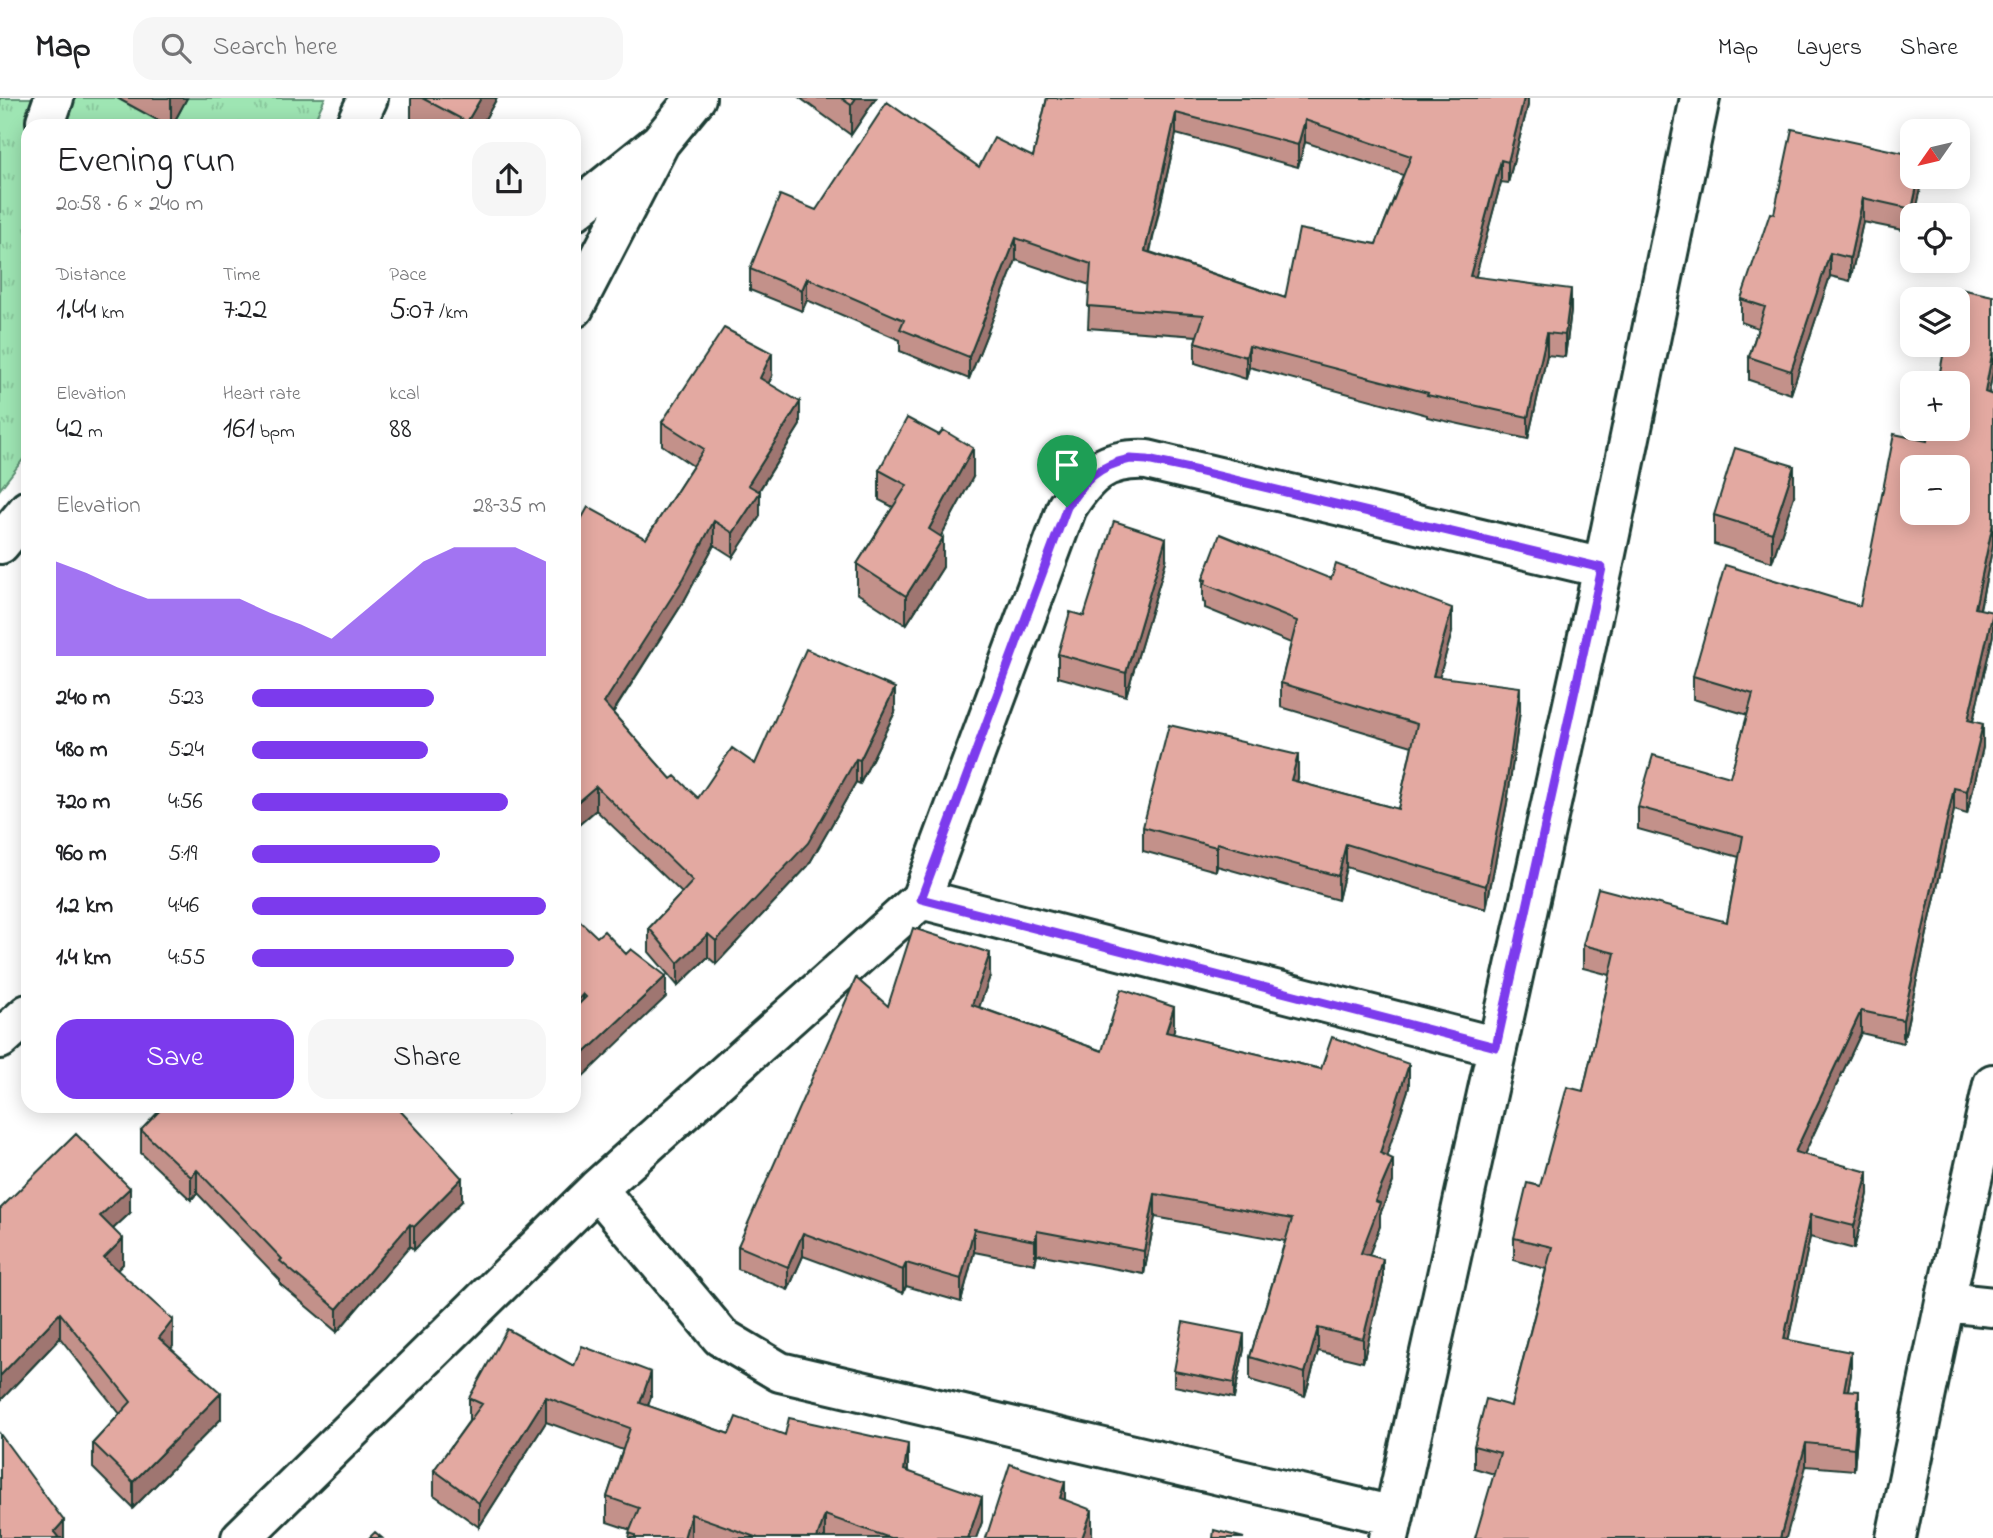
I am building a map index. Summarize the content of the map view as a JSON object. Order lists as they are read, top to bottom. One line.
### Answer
{"north":"bottom left","page":{"header":"Map","search":"Search here","nav":["Map","Layers","Share"],"map_buttons":["+","−"],"heading":["Evening run","20:58 · 6 × 240 m"],"stats":[["Distance","1.44 km"],["Time","7:22"],["Pace","5:07 /km"],["Elevation","42 m"],["Heart rate","161 bpm"],["kcal","88"]],"chart":["Elevation","28–35 m"],"list":[{"name":"240 m","note":"5:23"},{"name":"480 m","note":"5:24"},{"name":"720 m","note":"4:56"},{"name":"960 m","note":"5:19"},{"name":"1.2 km","note":"4:46"},{"name":"1.4 km","note":"4:55"}],"buttons":["Save","Share"]}}
